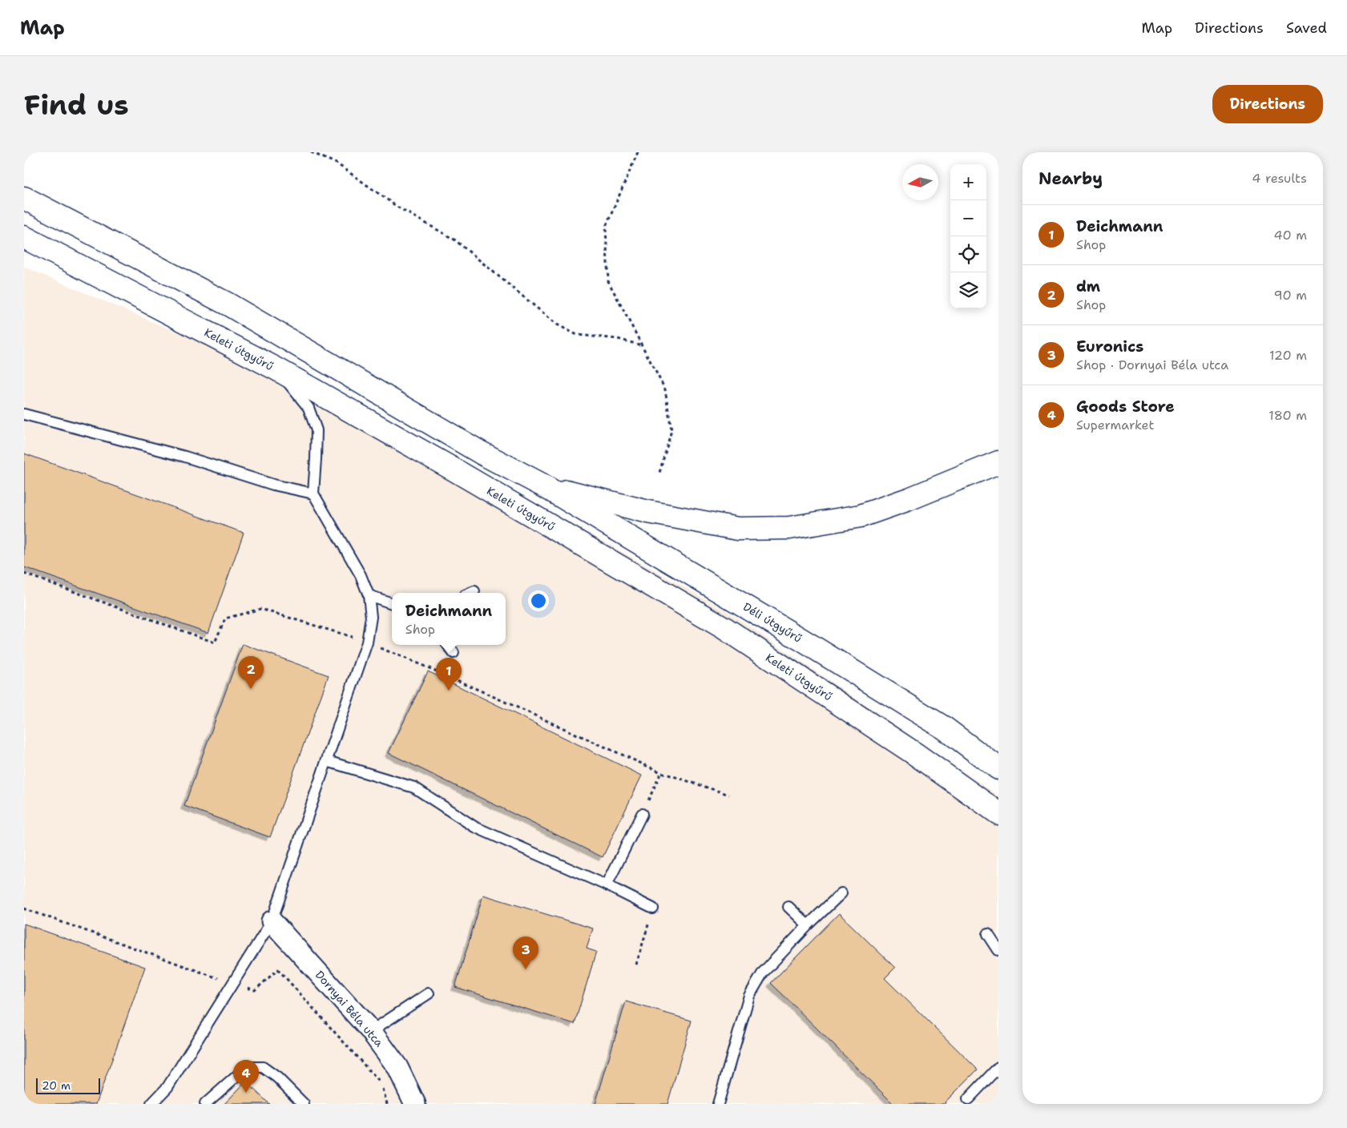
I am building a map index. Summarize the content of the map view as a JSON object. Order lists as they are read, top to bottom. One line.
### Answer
{"streets":{"main road":["Keleti útgyűrű","Déli útgyűrű"],"street":["Dornyai Béla utca"]},"scale_bar":"20 m","north":"left","page":{"header":"Map","nav":["Map","Directions","Saved"],"buttons":"Directions","title":"Find us","heading":["Nearby","4 results"],"map_buttons":["+","−"],"list":[{"mark":"1","name":"Deichmann","note":"Shop","value":"40 m"},{"mark":"2","name":"dm","note":"Shop","value":"90 m"},{"mark":"3","name":"Euronics","note":"Shop · Dornyai Béla utca","value":"120 m"},{"mark":"4","name":"Goods Store","note":"Supermarket","value":"180 m"}],"popup":["Deichmann","Shop"],"pins":["2","1","3","4"],"scale":"20 m"}}
